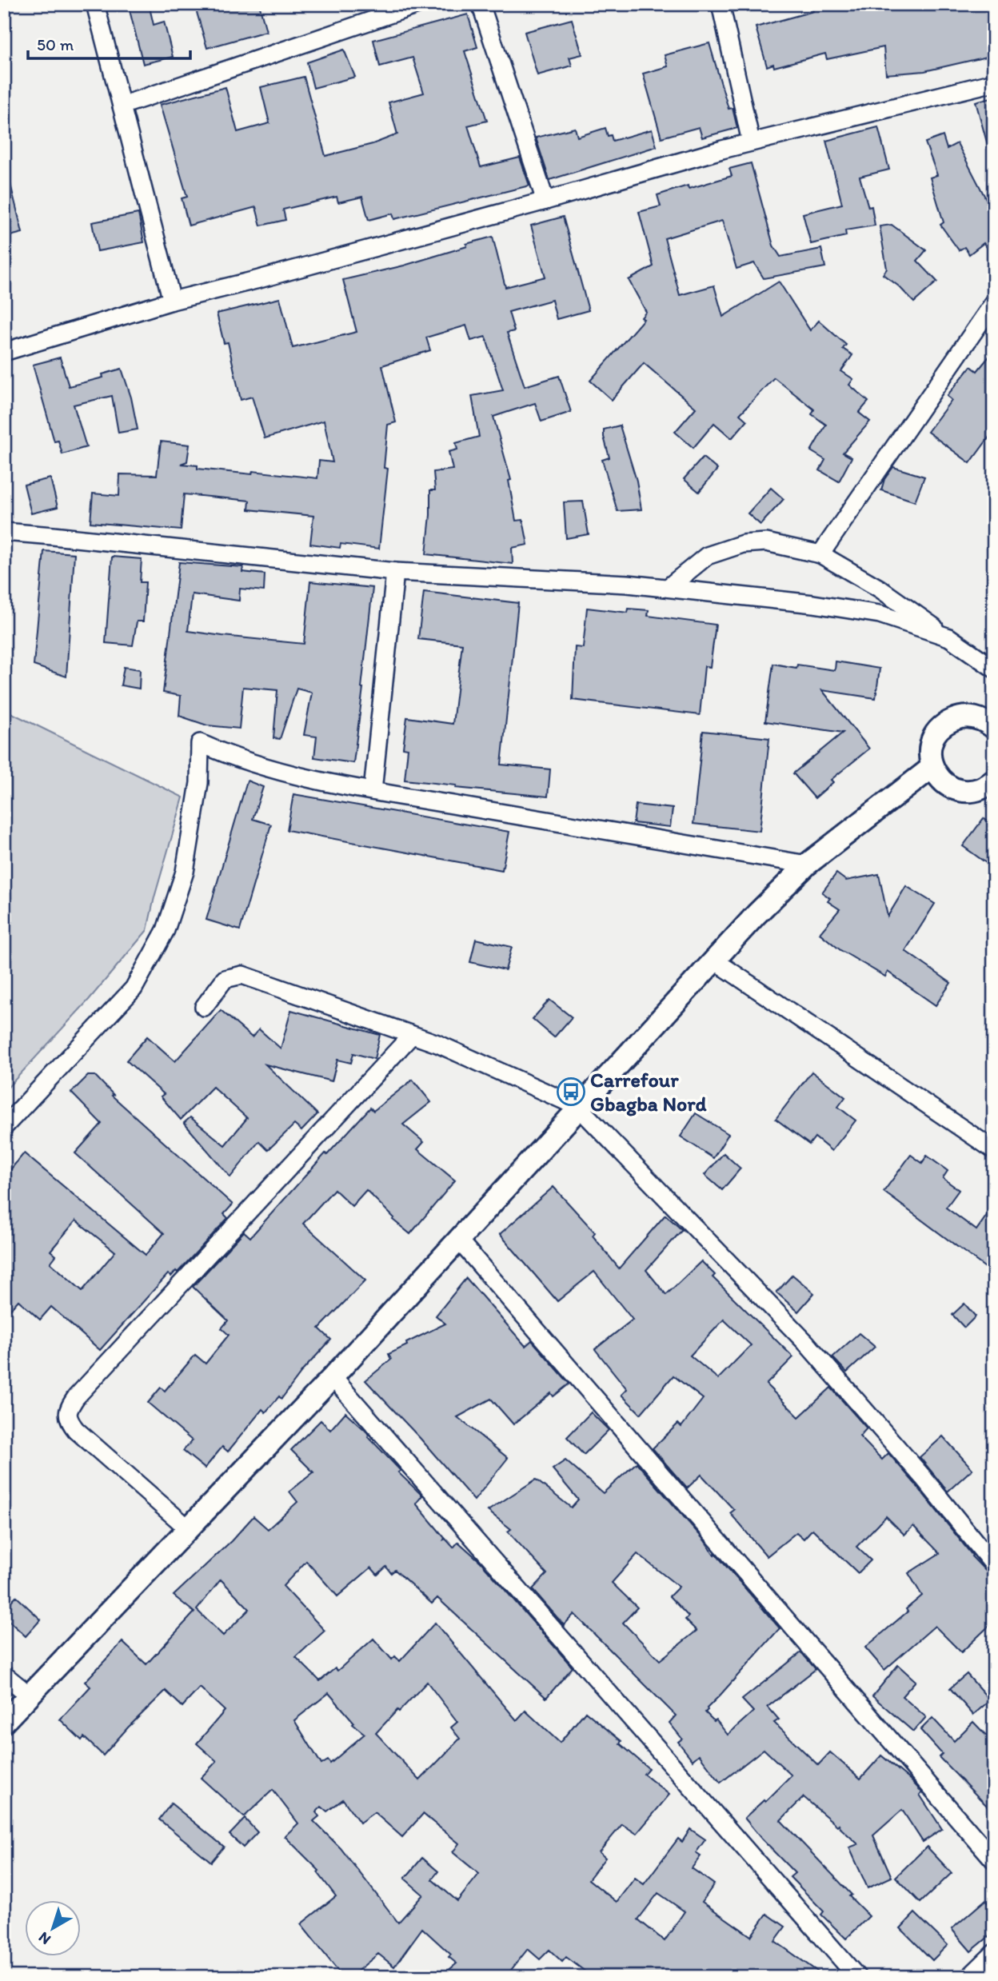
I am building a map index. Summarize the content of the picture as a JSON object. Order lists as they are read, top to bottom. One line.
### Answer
{"places":{"bus stop":["Carrefour Gbagba Nord"]},"scale_bar":"50 m","north":"bottom left"}
